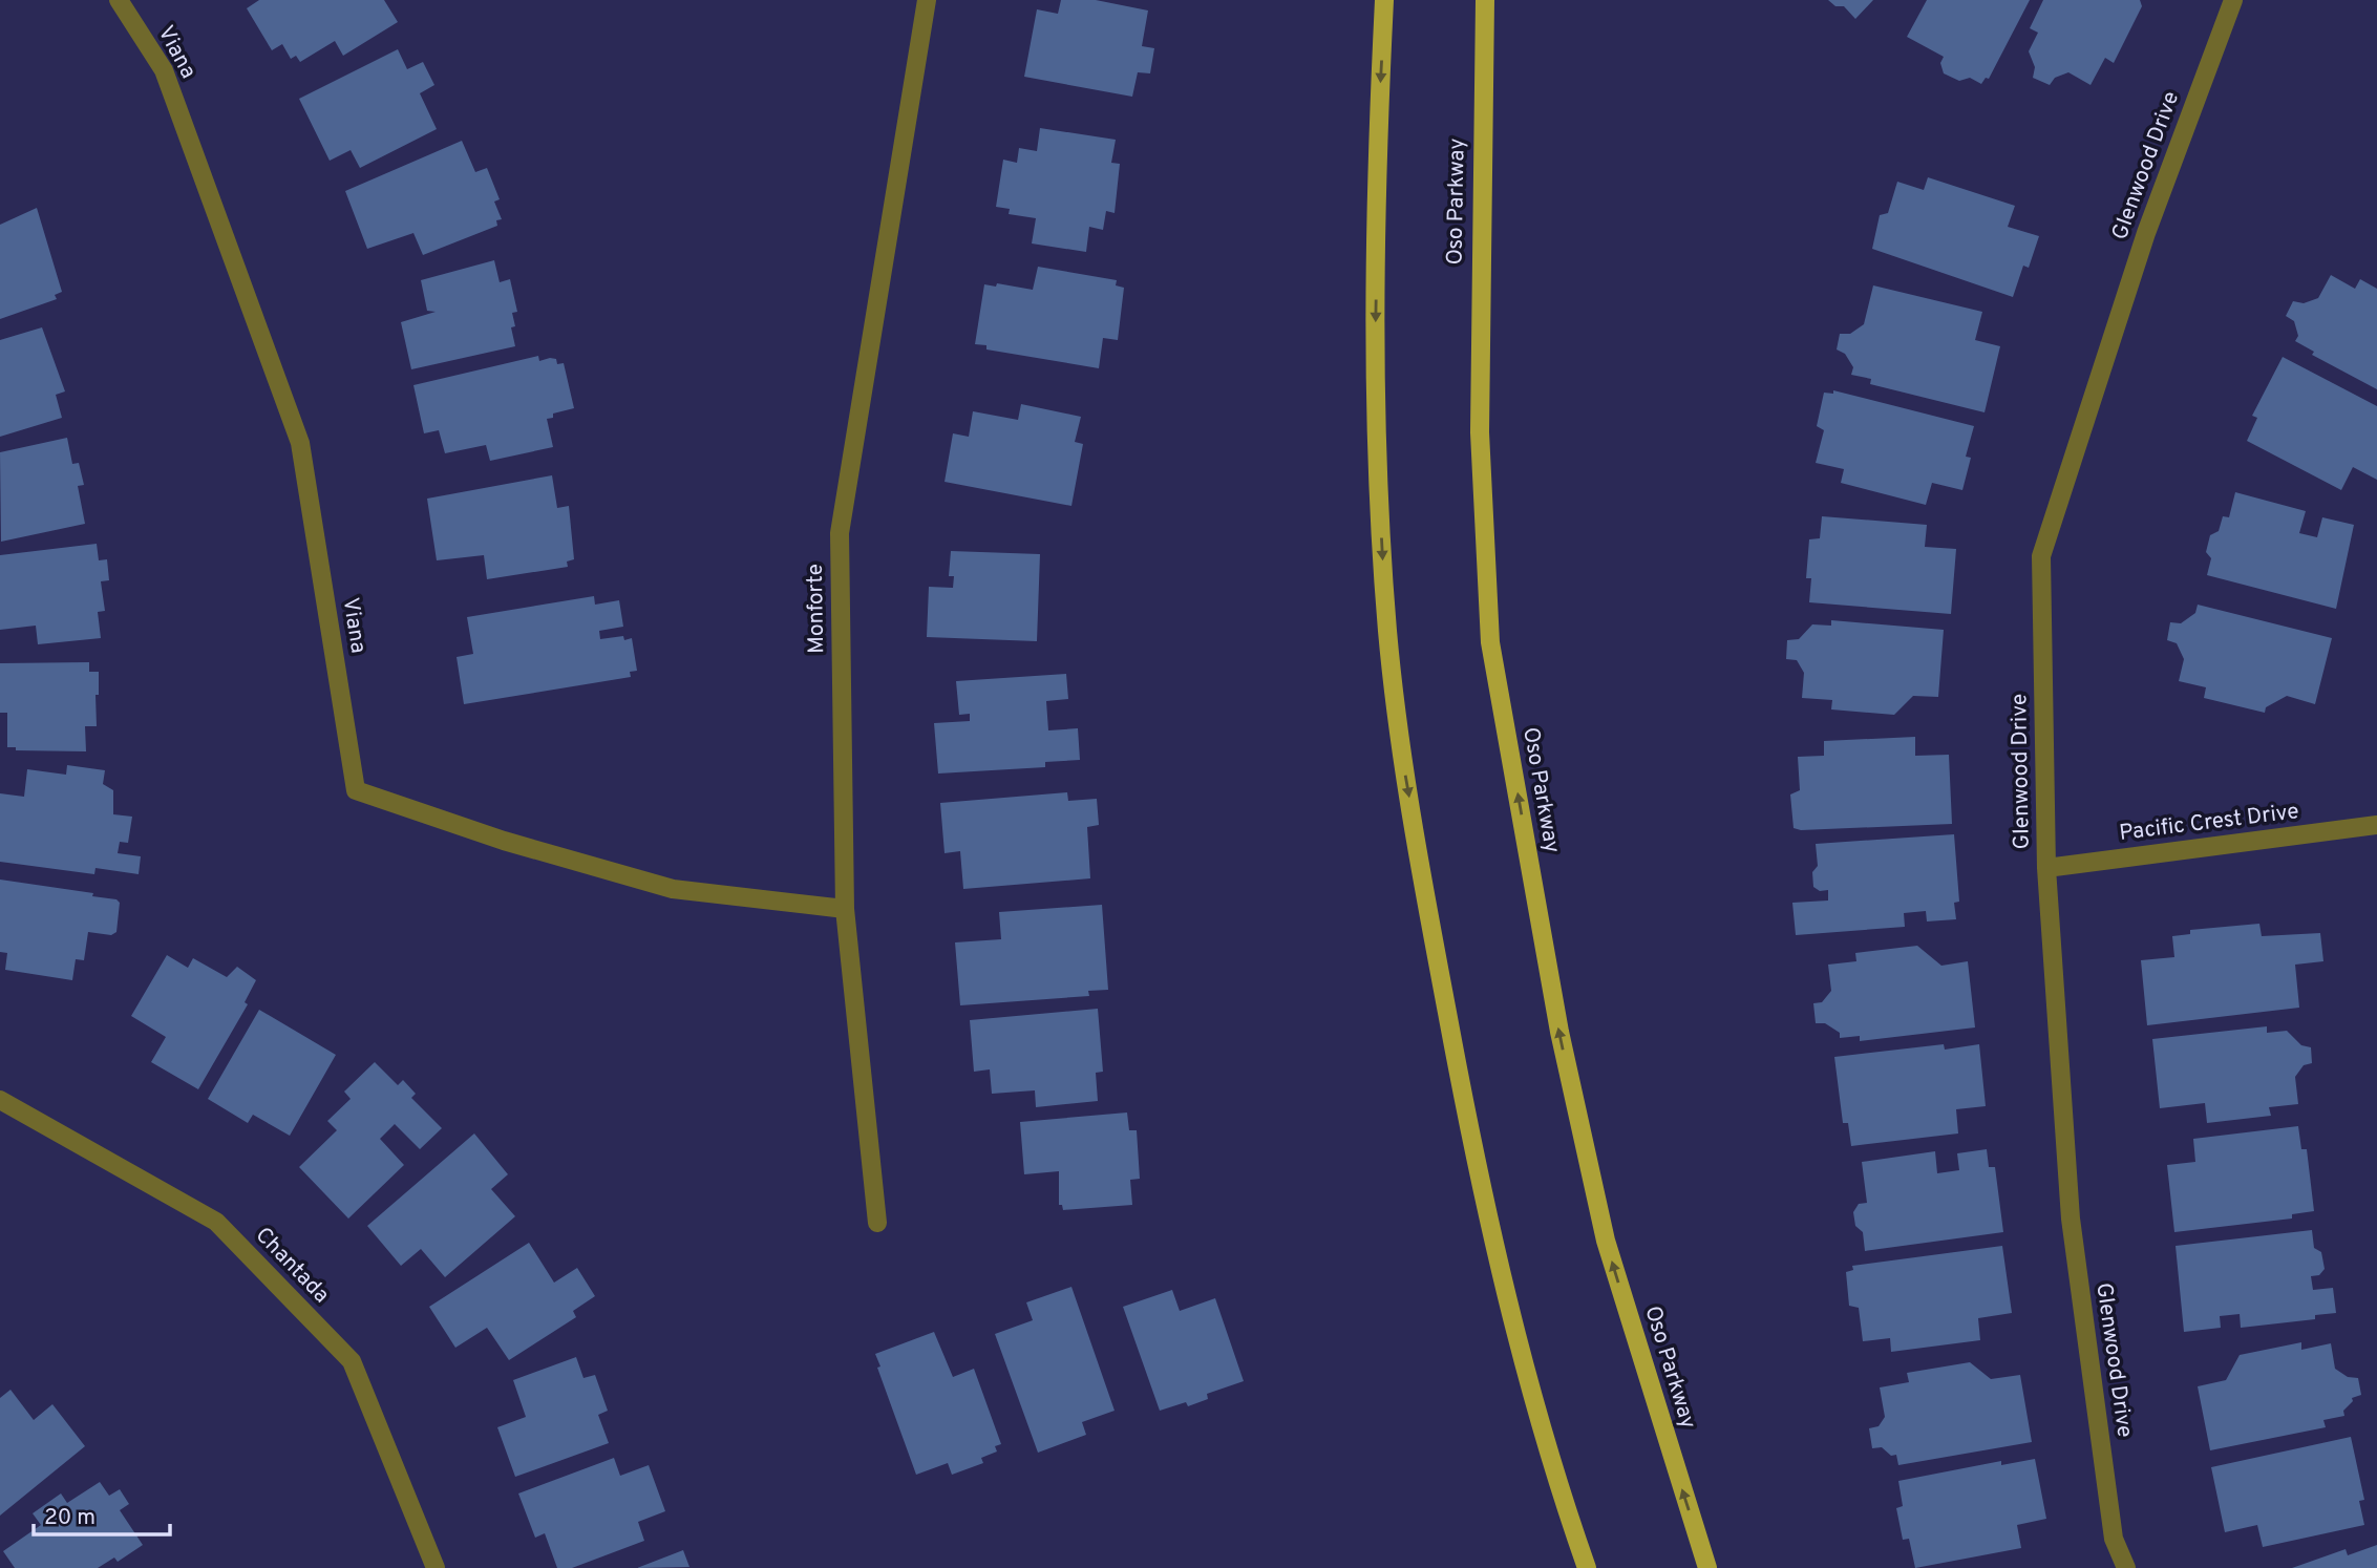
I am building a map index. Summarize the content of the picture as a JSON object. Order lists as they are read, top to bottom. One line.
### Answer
{"streets":{"main road":["Oso Parkway"],"street":["Viana","Glenwood Drive","Monforte","Pacific Crest Drive","Chantada"]},"crossings":[["Viana","Monforte"],["Glenwood Drive","Pacific Crest Drive"]],"scale_bar":"20 m"}
